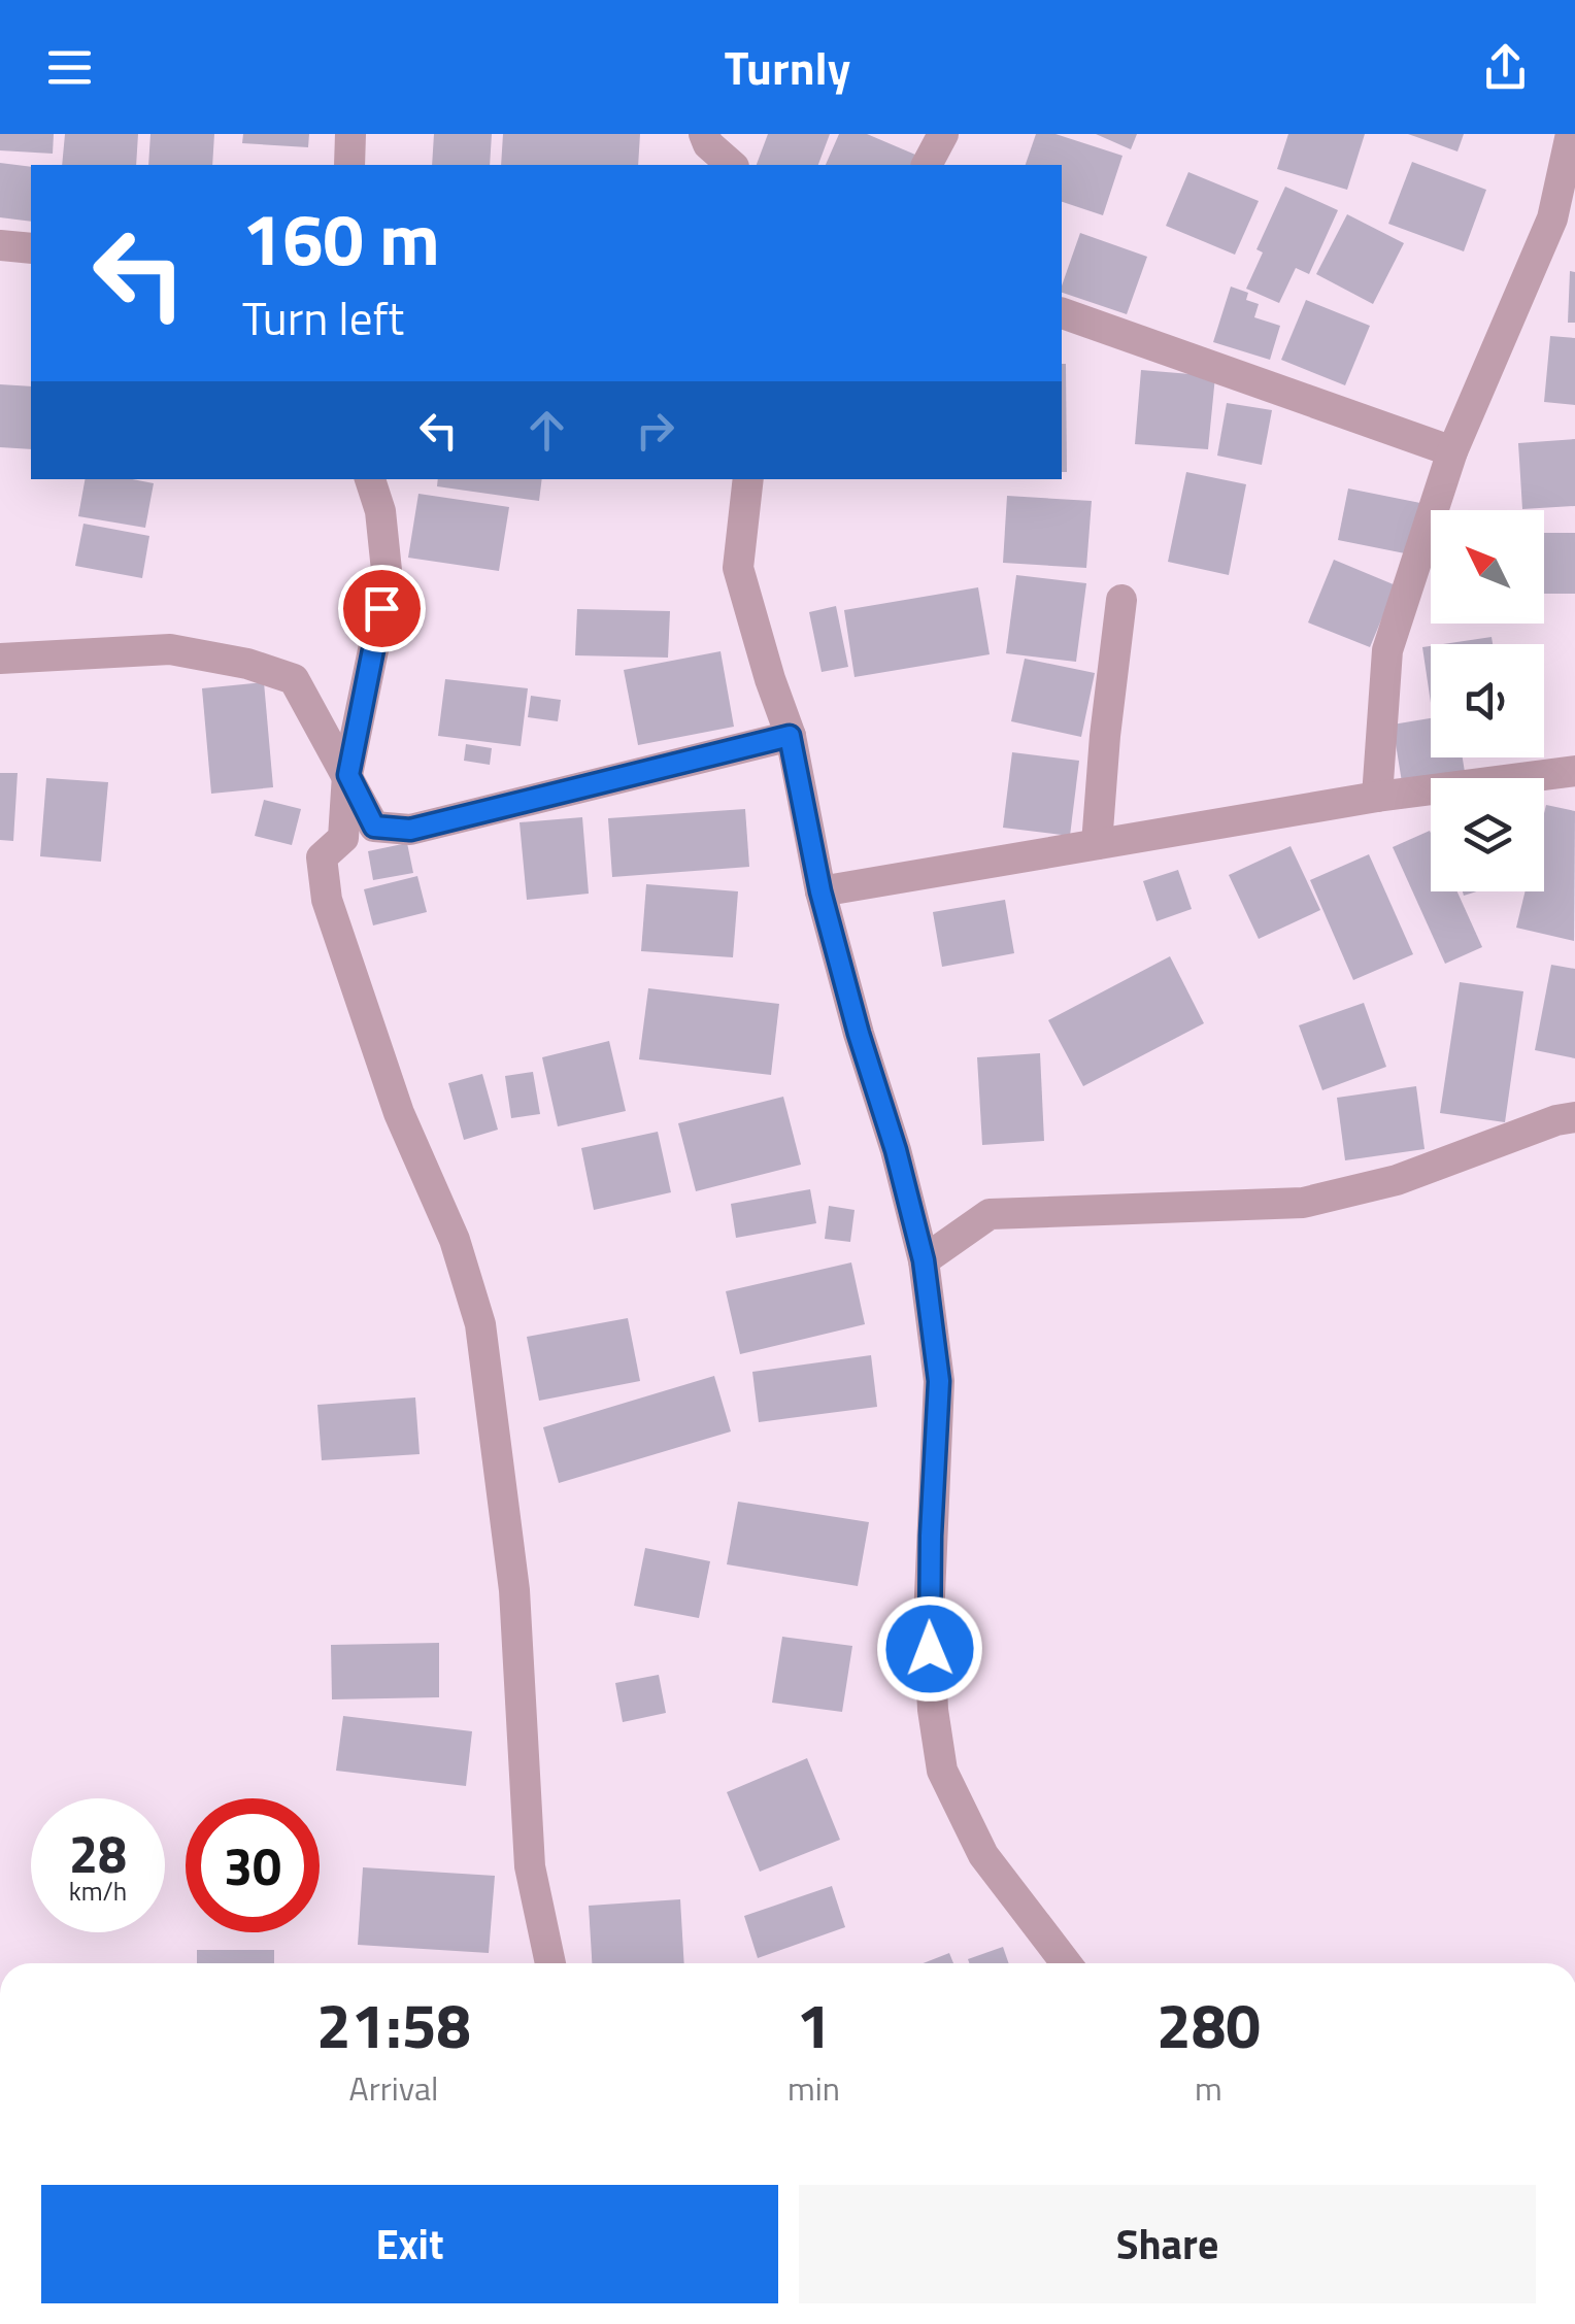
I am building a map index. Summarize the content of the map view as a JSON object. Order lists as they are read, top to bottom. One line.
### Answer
{"north":"top left","page":{"header":"Turnly","turn":["160 m","Turn left"],"speed":"28 km/h","limit":"30","eta":["21:58","Arrival","1","min","280","m"],"buttons":["Exit","Share"]}}
